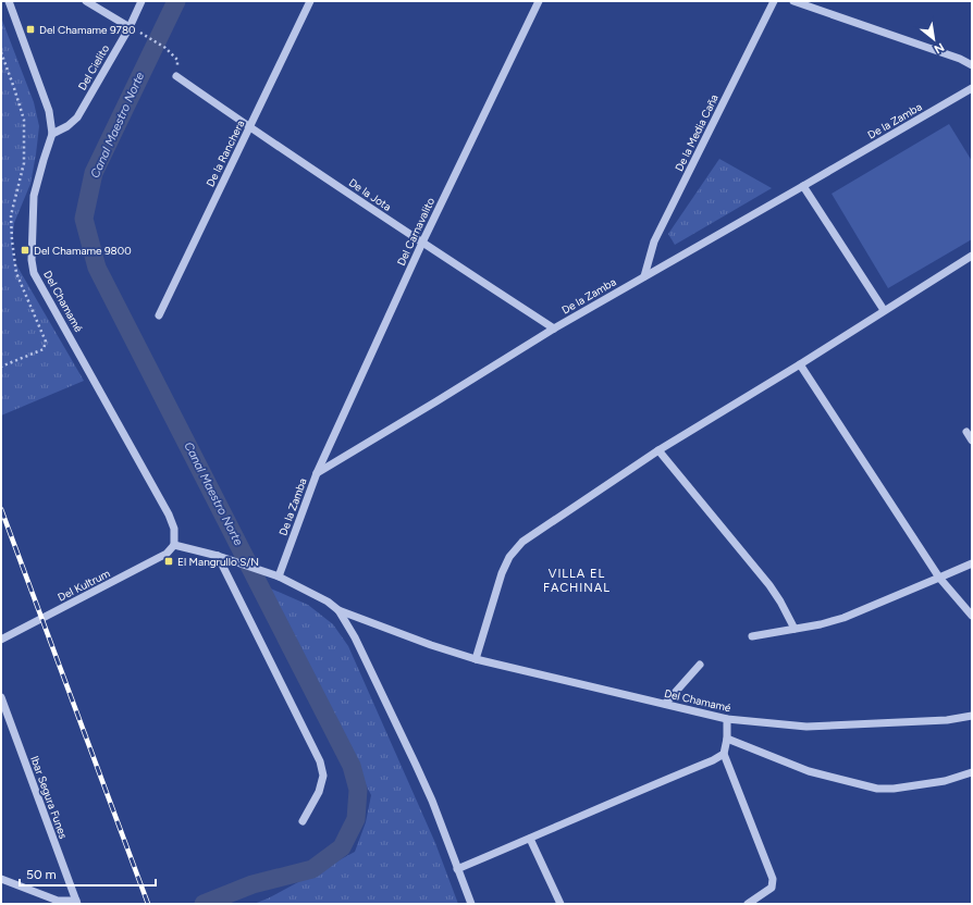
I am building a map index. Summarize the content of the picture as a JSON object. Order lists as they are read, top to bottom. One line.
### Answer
{"streets":{"street":["Del Cielito","De la Zamba","De la Media Caña","De la Ranchera","De la Jota","Del Carnavalito","Del Chamamé","Del Kultrum","Ibar Segura Funes"]},"crossings":[["Del Cielito","Del Chamamé"],["De la Zamba","De la Media Caña"],["De la Zamba","De la Jota"],["De la Zamba","Del Carnavalito"],["De la Ranchera","De la Jota"],["De la Jota","Del Carnavalito"],["Del Chamamé","Del Kultrum"]],"districts":["VILLA EL FACHINAL"],"water":["Canal Maestro Norte"],"places":{"transit":["Del Chamame 9780","Del Chamame 9800","El Mangrullo S/N"]},"scale_bar":"50 m","north":"bottom right"}
